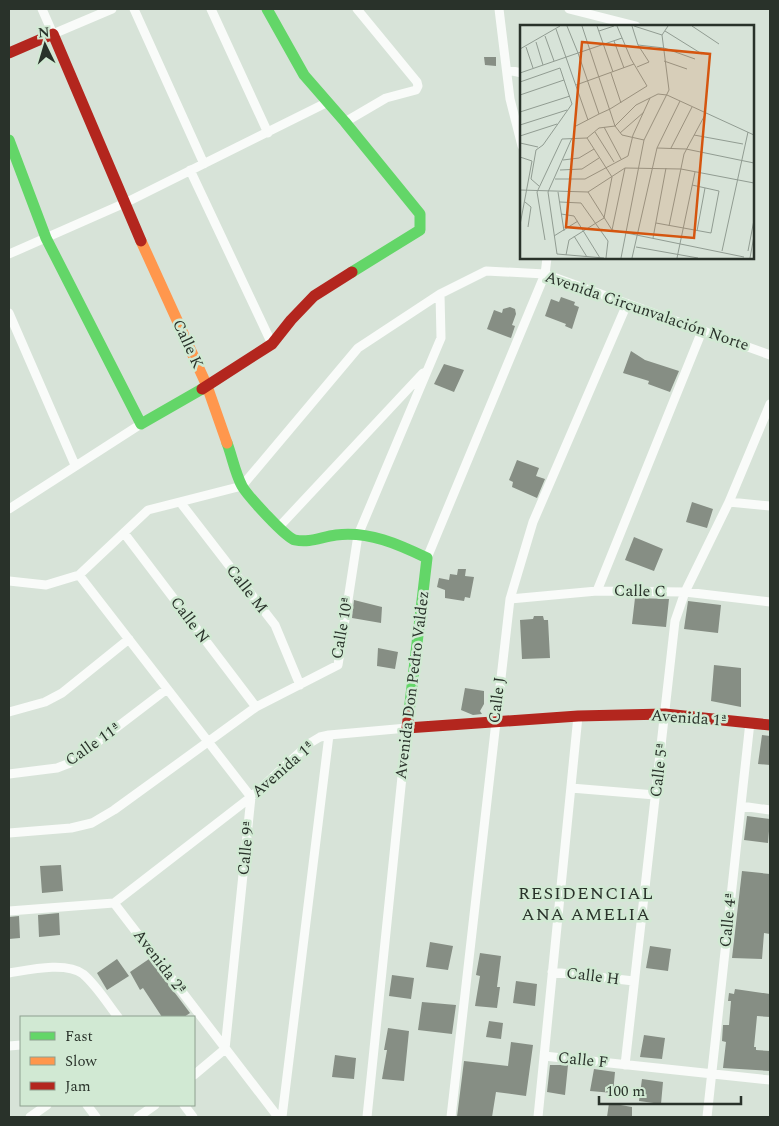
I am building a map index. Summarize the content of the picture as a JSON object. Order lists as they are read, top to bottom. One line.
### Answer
{"streets":{"street":["Avenida Circunvalación Norte","Calle K","Calle M","Calle C","Calle N","Calle 10ª","Avenida Don Pedro Valdez","Calle J","Avenida 1ª","Calle 11ª","Calle 5ª","Calle 9ª","Calle 4ª","Avenida 2ª","Calle H","Calle F"]},"crossings":[["Avenida Circunvalación Norte","Calle K"],["Avenida Circunvalación Norte","Calle 10ª"],["Avenida Circunvalación Norte","Avenida Don Pedro Valdez"],["Avenida Circunvalación Norte","Calle J"],["Calle K","Calle 10ª"],["Calle K","Avenida Don Pedro Valdez"],["Calle M","Calle 10ª"],["Calle C","Calle J"],["Calle C","Calle 5ª"],["Calle N","Calle 10ª"],["Calle 10ª","Calle 9ª"],["Avenida Don Pedro Valdez","Avenida 1ª"],["Calle J","Avenida 1ª"],["Avenida 1ª","Calle 5ª"],["Avenida 1ª","Calle 9ª"],["Avenida 1ª","Calle 4ª"],["Avenida 1ª","Avenida 2ª"],["Calle 11ª","Calle 9ª"],["Calle 5ª","Calle H"],["Calle 5ª","Calle F"],["Calle 9ª","Avenida 2ª"],["Calle 4ª","Calle F"]],"districts":["RESIDENCIAL ANA AMELIA"],"legend":["Fast","Slow","Jam"],"scale_bar":"100 m","north":"top"}
